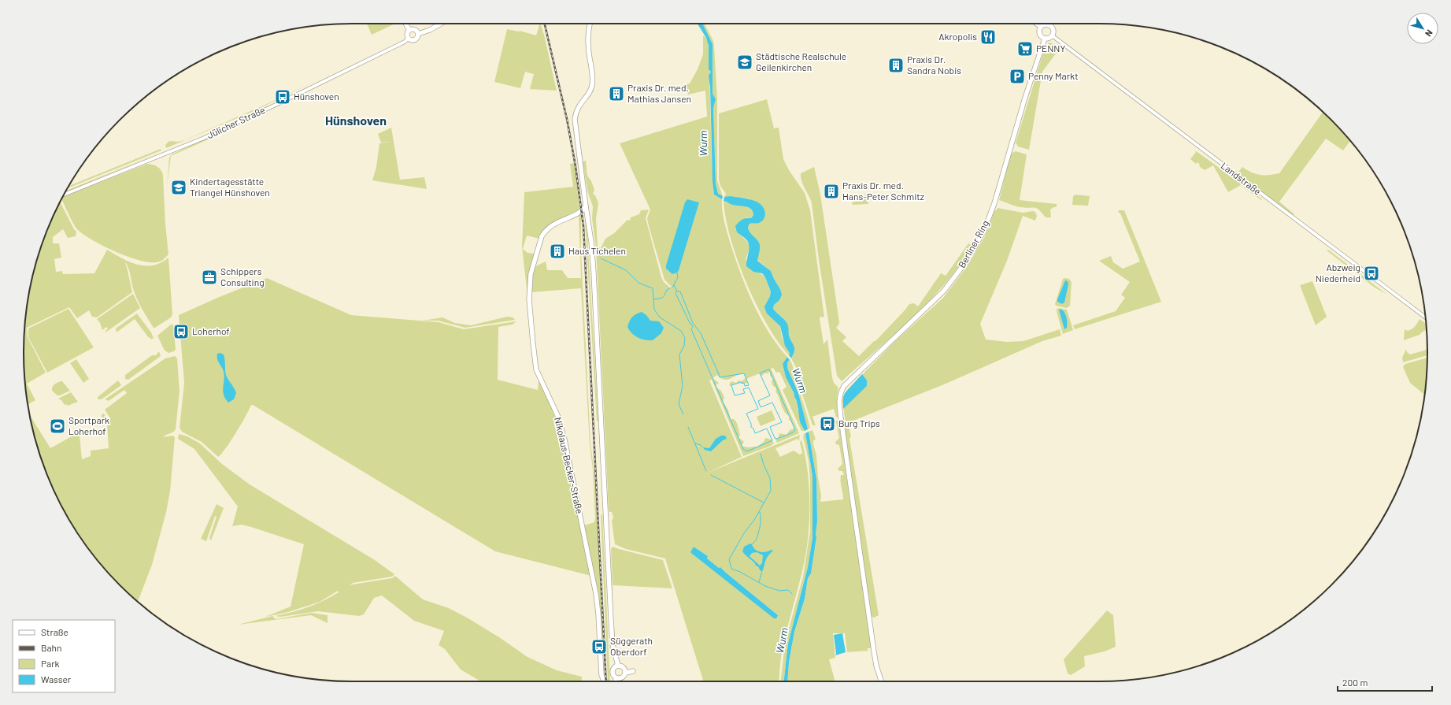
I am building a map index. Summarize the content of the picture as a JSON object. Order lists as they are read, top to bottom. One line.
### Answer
{"streets":{"main road":["Berliner Ring","Nikolaus-Becker-Straße"],"street":["Jülicher Straße","Landstraße"]},"crossings":[["Landstraße","Berliner Ring"]],"districts":["Hünshoven"],"water":["Wurm"],"places":{"restaurant":["Akropolis"],"supermarket":["PENNY"],"school or university":["Städtische Realschule Geilenkirchen","Kindertagesstätte Triangel Hünshoven"],"building":["Praxis Dr. Sandra Nobis","Praxis Dr. med. Mathias Jansen","Praxis Dr. med. Hans-Peter Schmitz","Haus Tichelen"],"parking":["Penny Markt"],"bus stop":["Hünshoven","Abzweig Niederheid","Loherhof","Burg Trips","Süggerath Oberdorf"],"office":["Schippers Consulting"],"sports":["Sportpark Loherhof"]},"legend":["Straße","Bahn","Park","Wasser"],"scale_bar":"200 m","north":"bottom right"}
